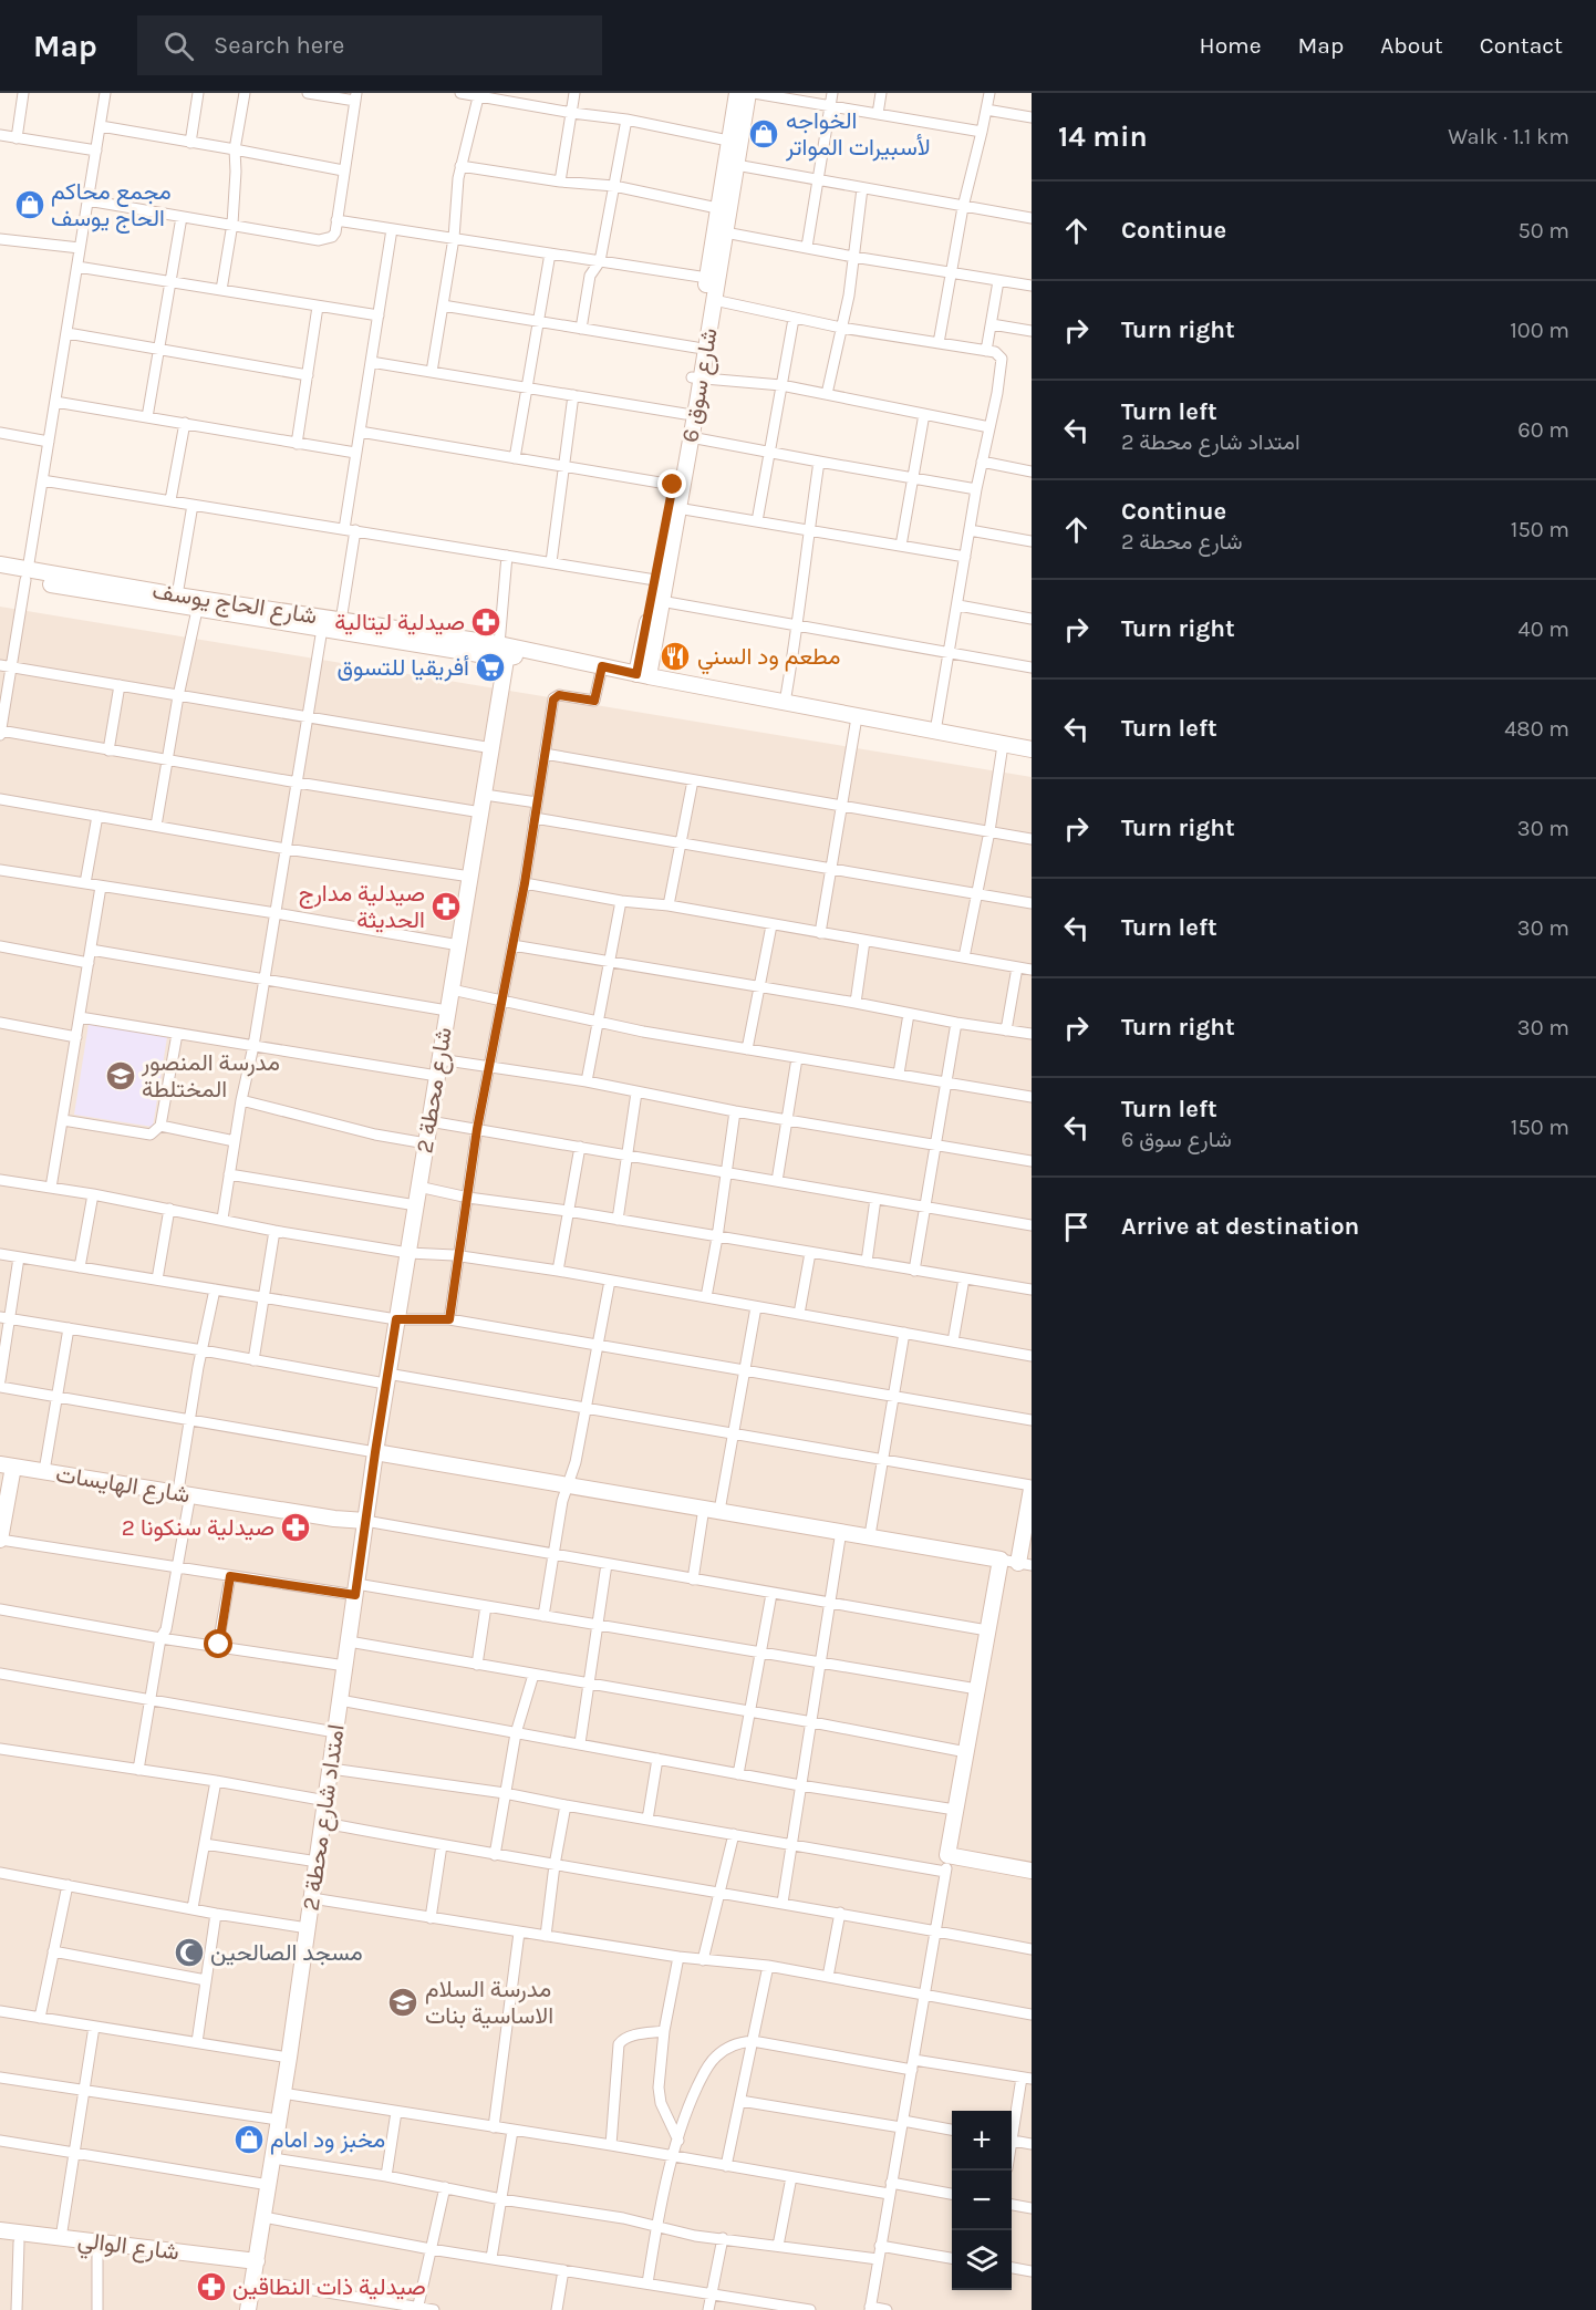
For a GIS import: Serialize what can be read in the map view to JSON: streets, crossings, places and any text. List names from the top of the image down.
{
  "streets": {
    "street": [
      "شارع سوق 6",
      "شارع الحاج يوسف",
      "شارع محطة 2",
      "شارع الهايسات",
      "امتداد شارع محطة 2",
      "شارع الوالي"
    ]
  },
  "crossings": [
    ["شارع الحاج يوسف", "شارع محطة 2"],
    ["شارع محطة 2", "شارع الهايسات"],
    ["شارع محطة 2", "امتداد شارع محطة 2"],
    ["شارع الهايسات", "امتداد شارع محطة 2"],
    ["امتداد شارع محطة 2", "شارع الوالي"]
  ],
  "places": {
    "shop": ["الخواجه لأسبيرات المواتر", "مجمع محاكم الحاج يوسف", "مخبز ود امام"],
    "pharmacy": [
      "صيدلية ليتالية",
      "صيدلية مدارج الحديثة",
      "صيدلية سنكونا 2",
      "صيدلية ذات النطاقين"
    ],
    "restaurant": ["مطعم ود السني"],
    "supermarket": ["أفريقيا للتسوق"],
    "school or university": ["مدرسة المنصور المختلطة", "مدرسة السلام الاساسية بنات"],
    "mosque": ["مسجد الصالحين"]
  },
  "page": {
    "header": "Map",
    "search": "Search here",
    "nav": [
      "Home",
      "Map",
      "About",
      "Contact"
    ],
    "heading": ["14 min", "Walk · 1.1 km"],
    "list": [
      ["Continue", "50 m"],
      ["Turn right", "100 m"],
      ["Turn left", "امتداد شارع محطة 2", "60 m"],
      ["Continue", "شارع محطة 2", "150 m"],
      ["Turn right", "40 m"],
      ["Turn left", "480 m"],
      ["Turn right", "30 m"],
      ["Turn left", "30 m"],
      ["Turn right", "30 m"],
      ["Turn left", "شارع سوق 6", "150 m"],
      "Arrive at destination"
    ],
    "map_buttons": ["+", "−"]
  }
}
